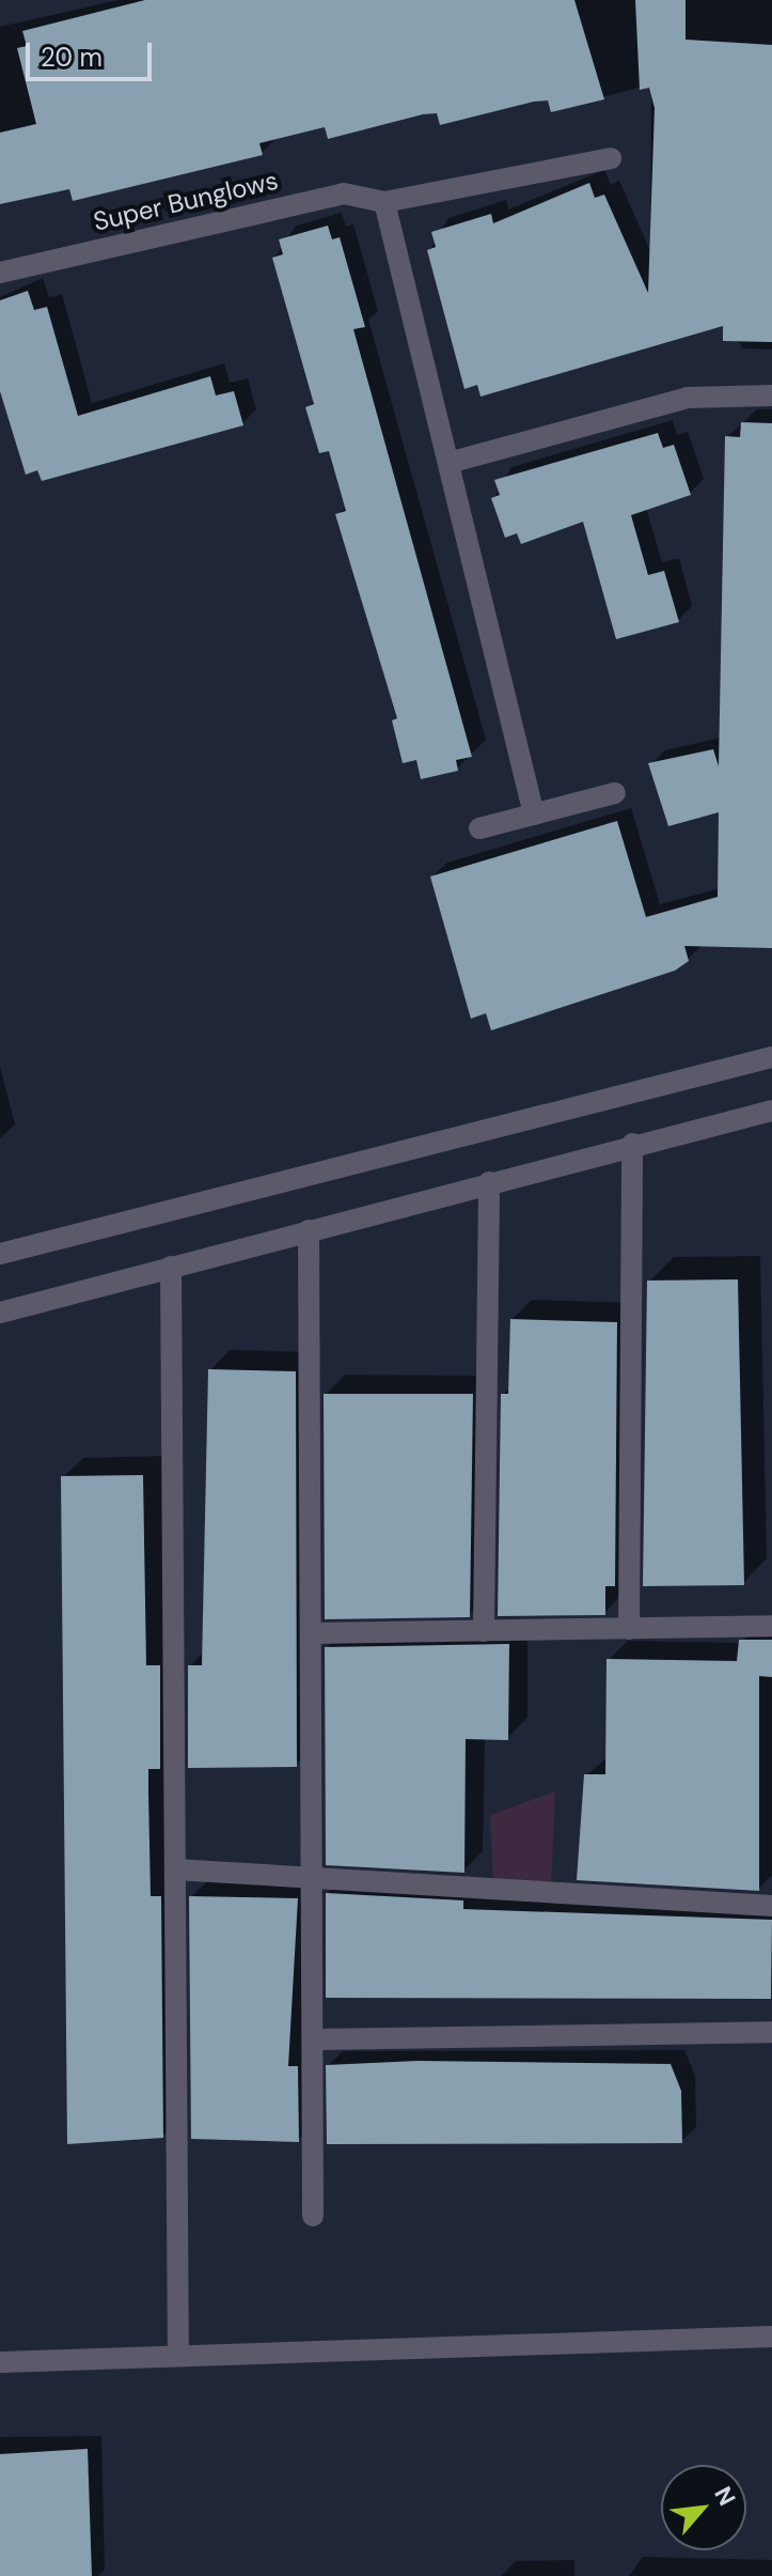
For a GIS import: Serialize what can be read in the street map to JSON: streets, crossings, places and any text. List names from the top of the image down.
{
  "streets": {
    "street": ["Super Bunglows"]
  },
  "scale_bar": "20 m",
  "north": "top right"
}
